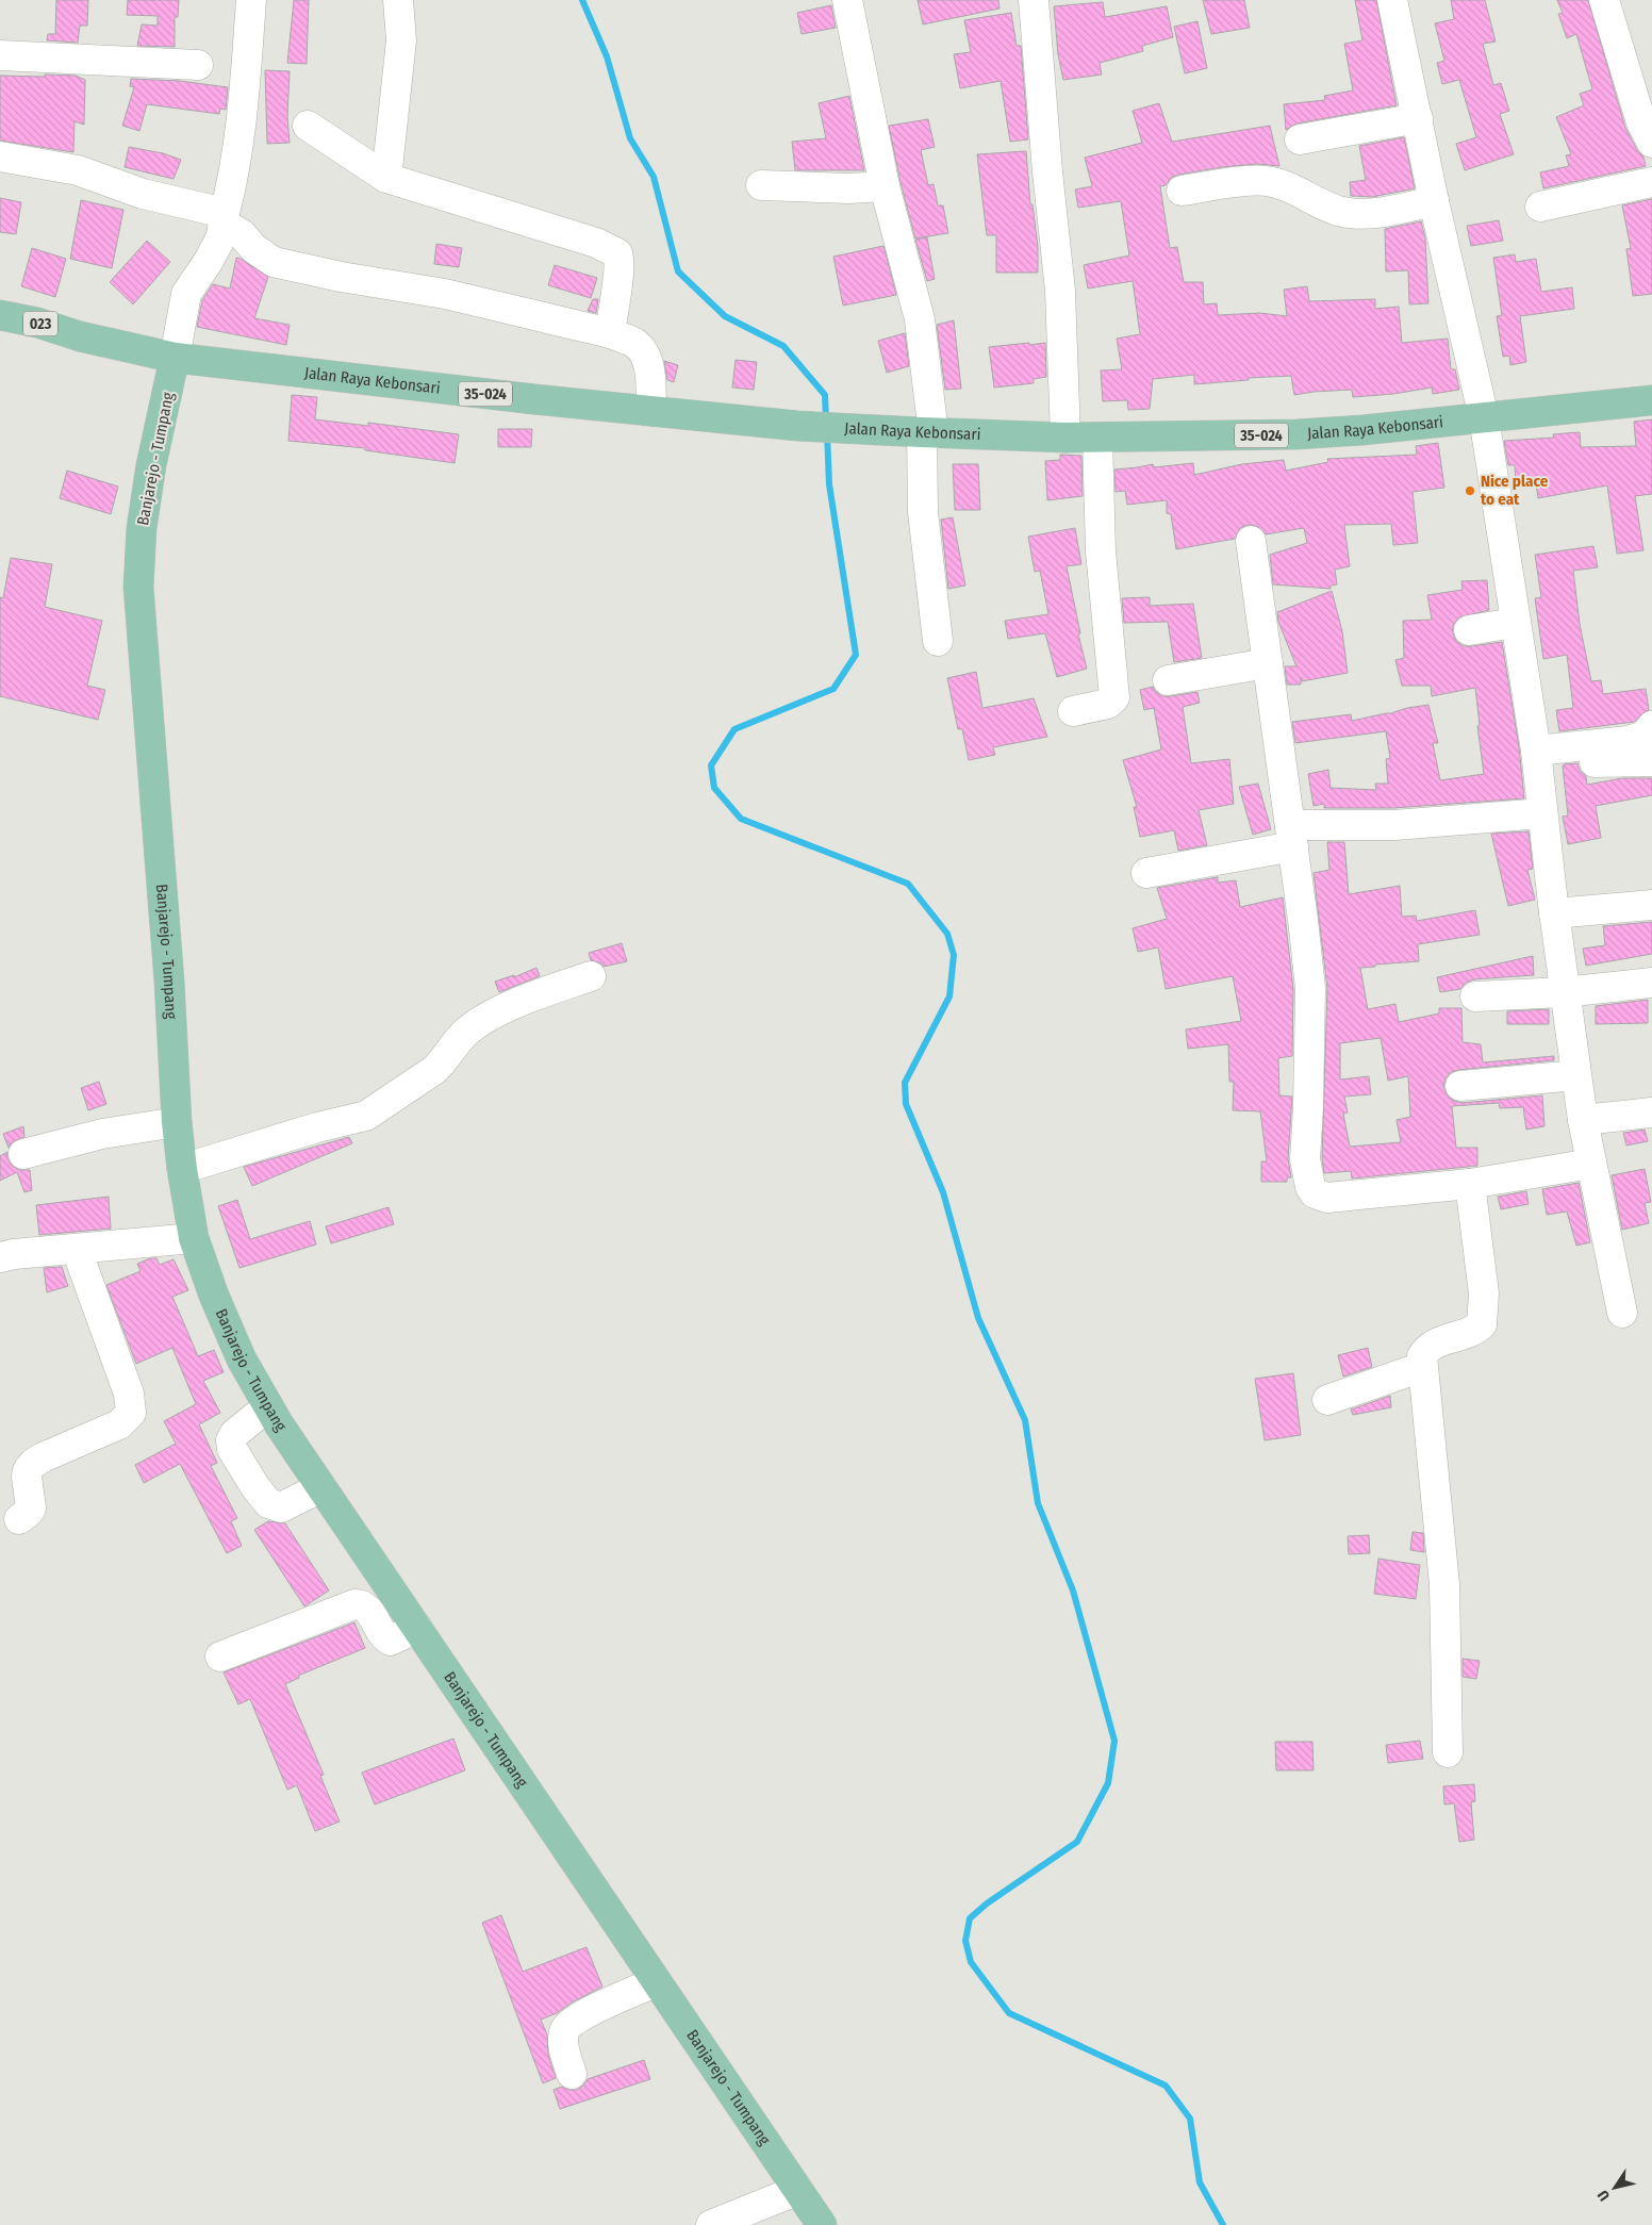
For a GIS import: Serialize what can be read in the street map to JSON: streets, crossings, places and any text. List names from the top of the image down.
{
  "streets": {
    "main road": [
      "023",
      "Jalan Raya Kebonsari",
      "35-024",
      "Banjarejo - Tumpang"
    ]
  },
  "crossings": [
    ["023", "Jalan Raya Kebonsari"],
    ["023", "Banjarejo - Tumpang"],
    ["Jalan Raya Kebonsari", "Banjarejo - Tumpang"]
  ],
  "places": ["Nice place to eat"],
  "north": "bottom left"
}
